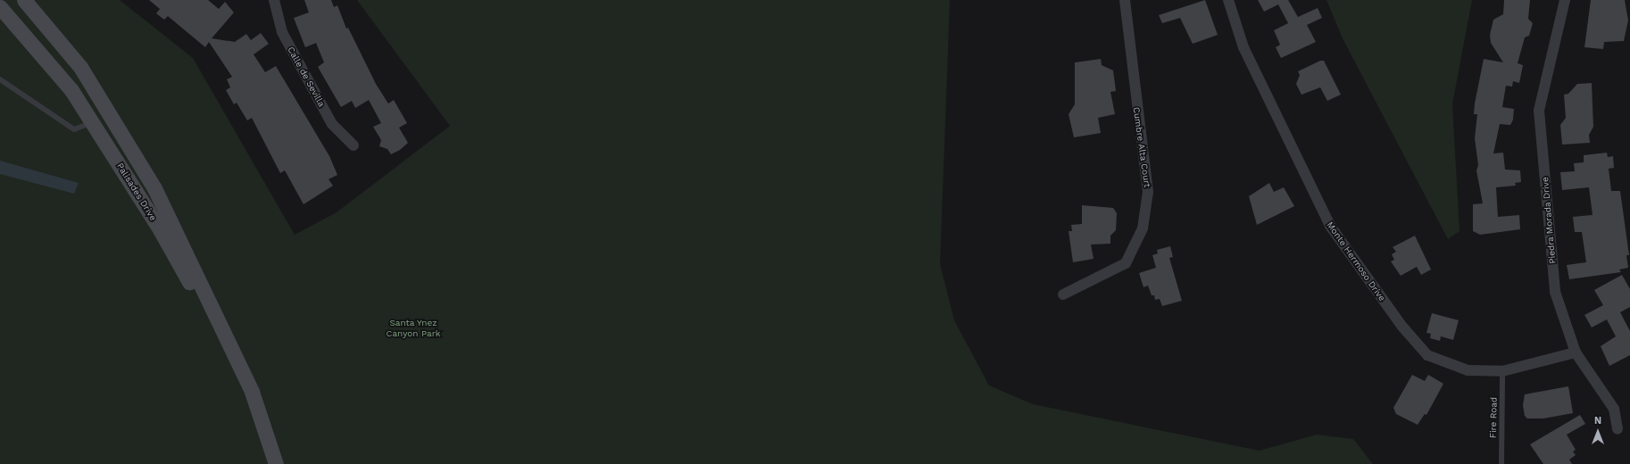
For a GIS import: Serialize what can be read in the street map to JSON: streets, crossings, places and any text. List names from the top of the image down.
{
  "streets": {
    "street": [
      "Calle de Sevilla",
      "Cumbre Alta Court",
      "Palisades Drive",
      "Piedra Morada Drive",
      "Monte Hermoso Drive"
    ],
    "lane": ["Fire Road"]
  },
  "crossings": [
    ["Piedra Morada Drive", "Monte Hermoso Drive"],
    ["Monte Hermoso Drive", "Fire Road"]
  ],
  "parks": ["Santa Ynez Canyon Park"],
  "north": "top"
}
